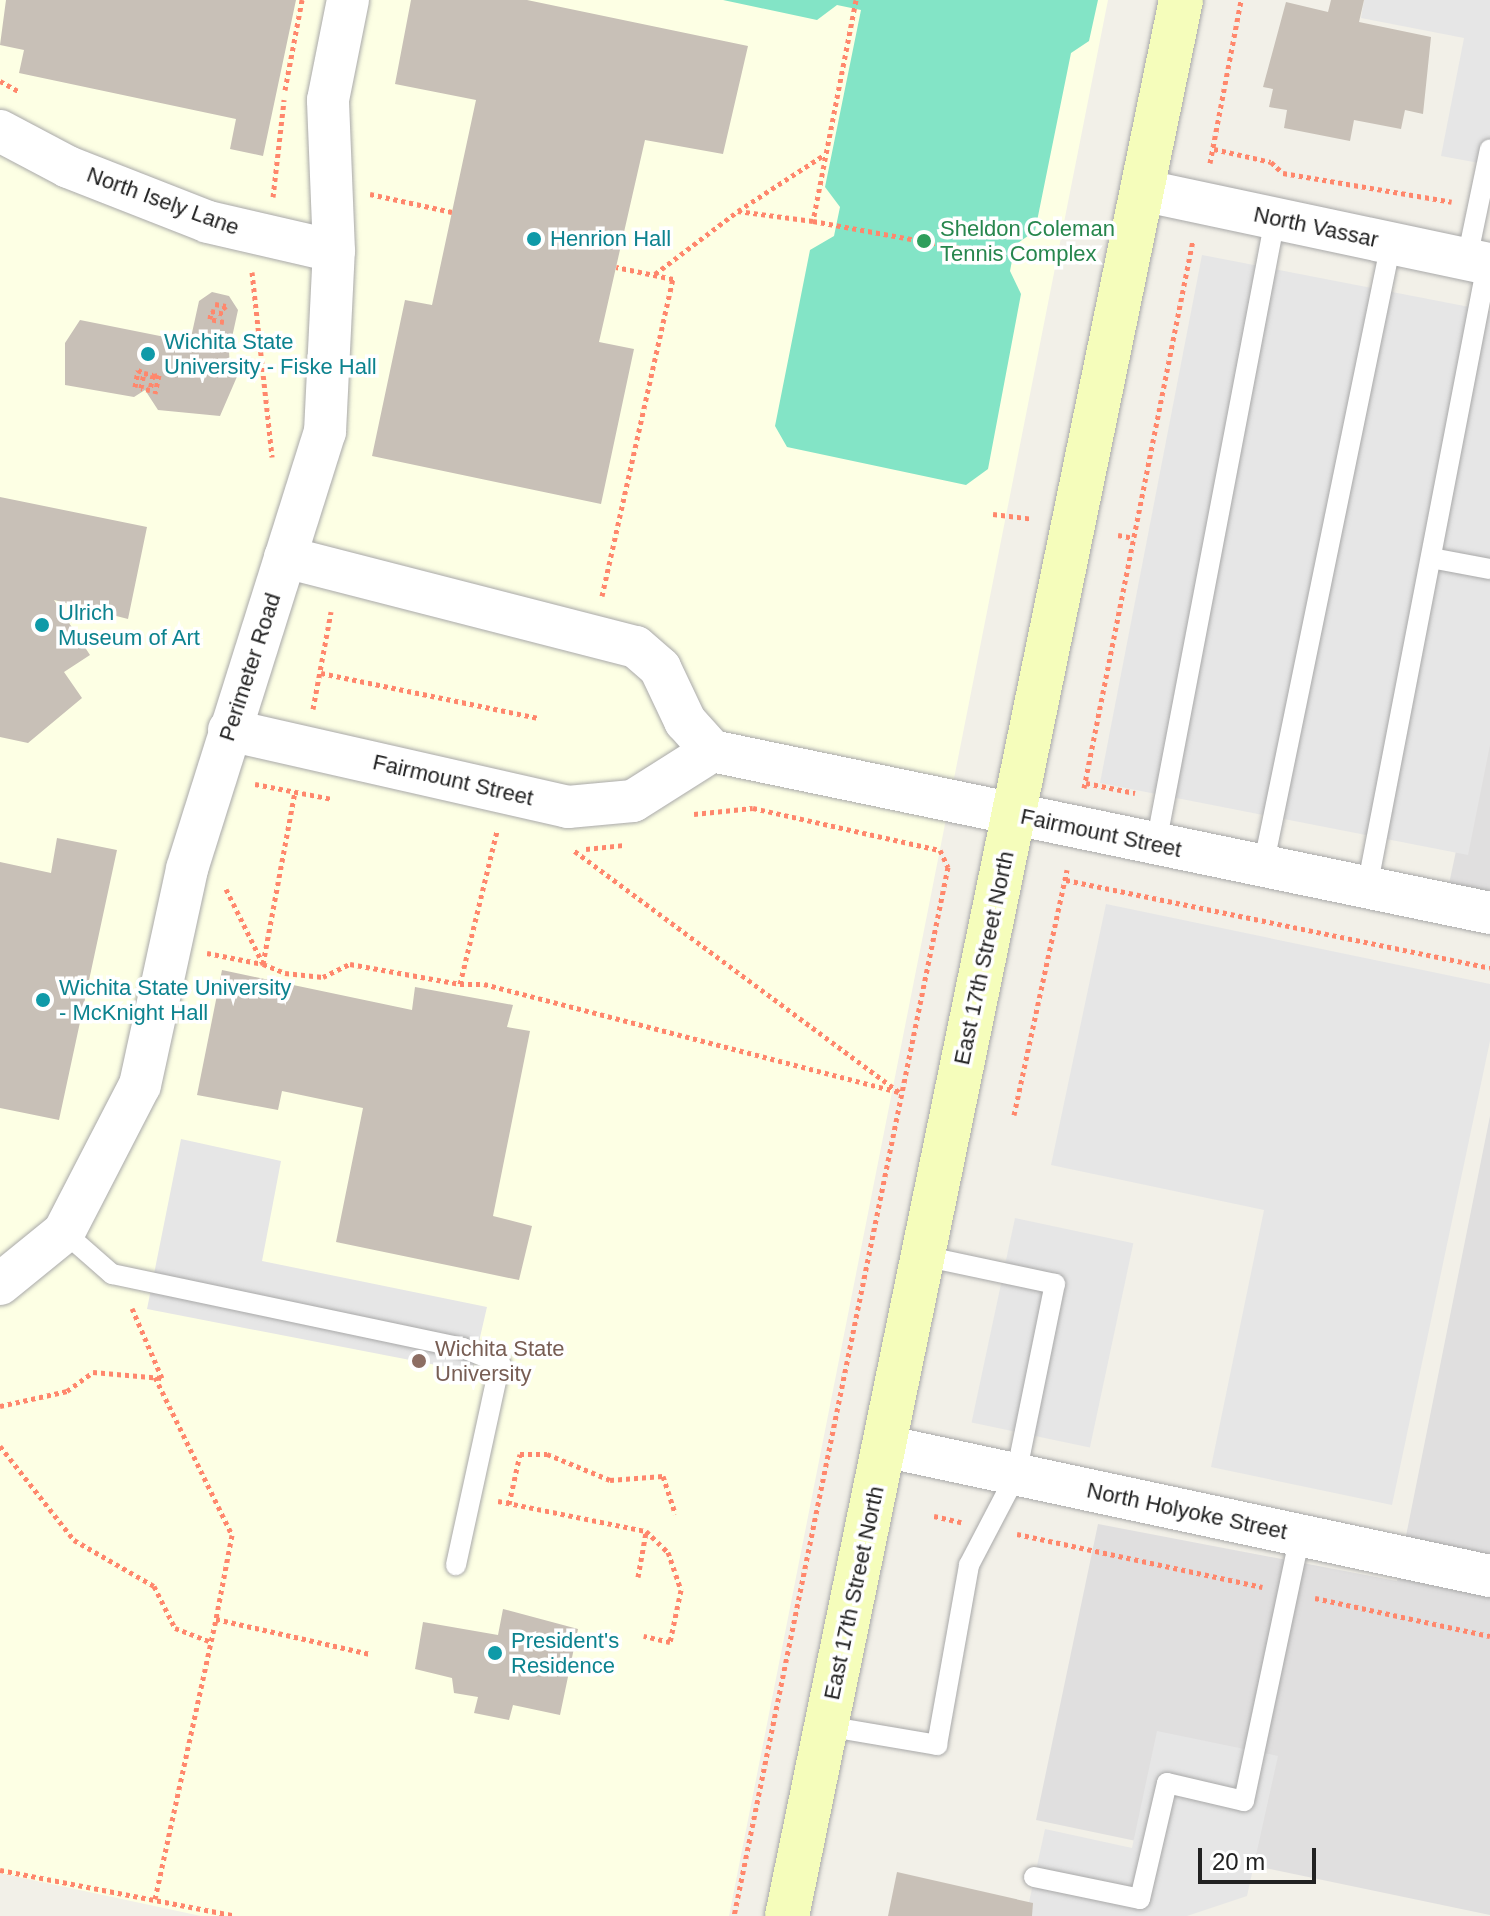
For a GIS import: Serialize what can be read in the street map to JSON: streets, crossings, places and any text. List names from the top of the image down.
{
  "streets": {
    "street": [
      "North Isely Lane",
      "North Vassar",
      "Perimeter Road",
      "Fairmount Street",
      "East 17th Street North",
      "North Holyoke Street"
    ]
  },
  "crossings": [
    ["North Isely Lane", "Perimeter Road"],
    ["North Vassar", "East 17th Street North"],
    ["Perimeter Road", "Fairmount Street"],
    ["Fairmount Street", "East 17th Street North"],
    ["East 17th Street North", "North Holyoke Street"]
  ],
  "places": [
    "Henrion Hall",
    "Sheldon Coleman Tennis Complex",
    "Wichita State University - Fiske Hall",
    "Ulrich Museum of Art",
    "Wichita State University - McKnight Hall",
    "Wichita State University",
    "President's Residence"
  ],
  "scale_bar": "20 m"
}
